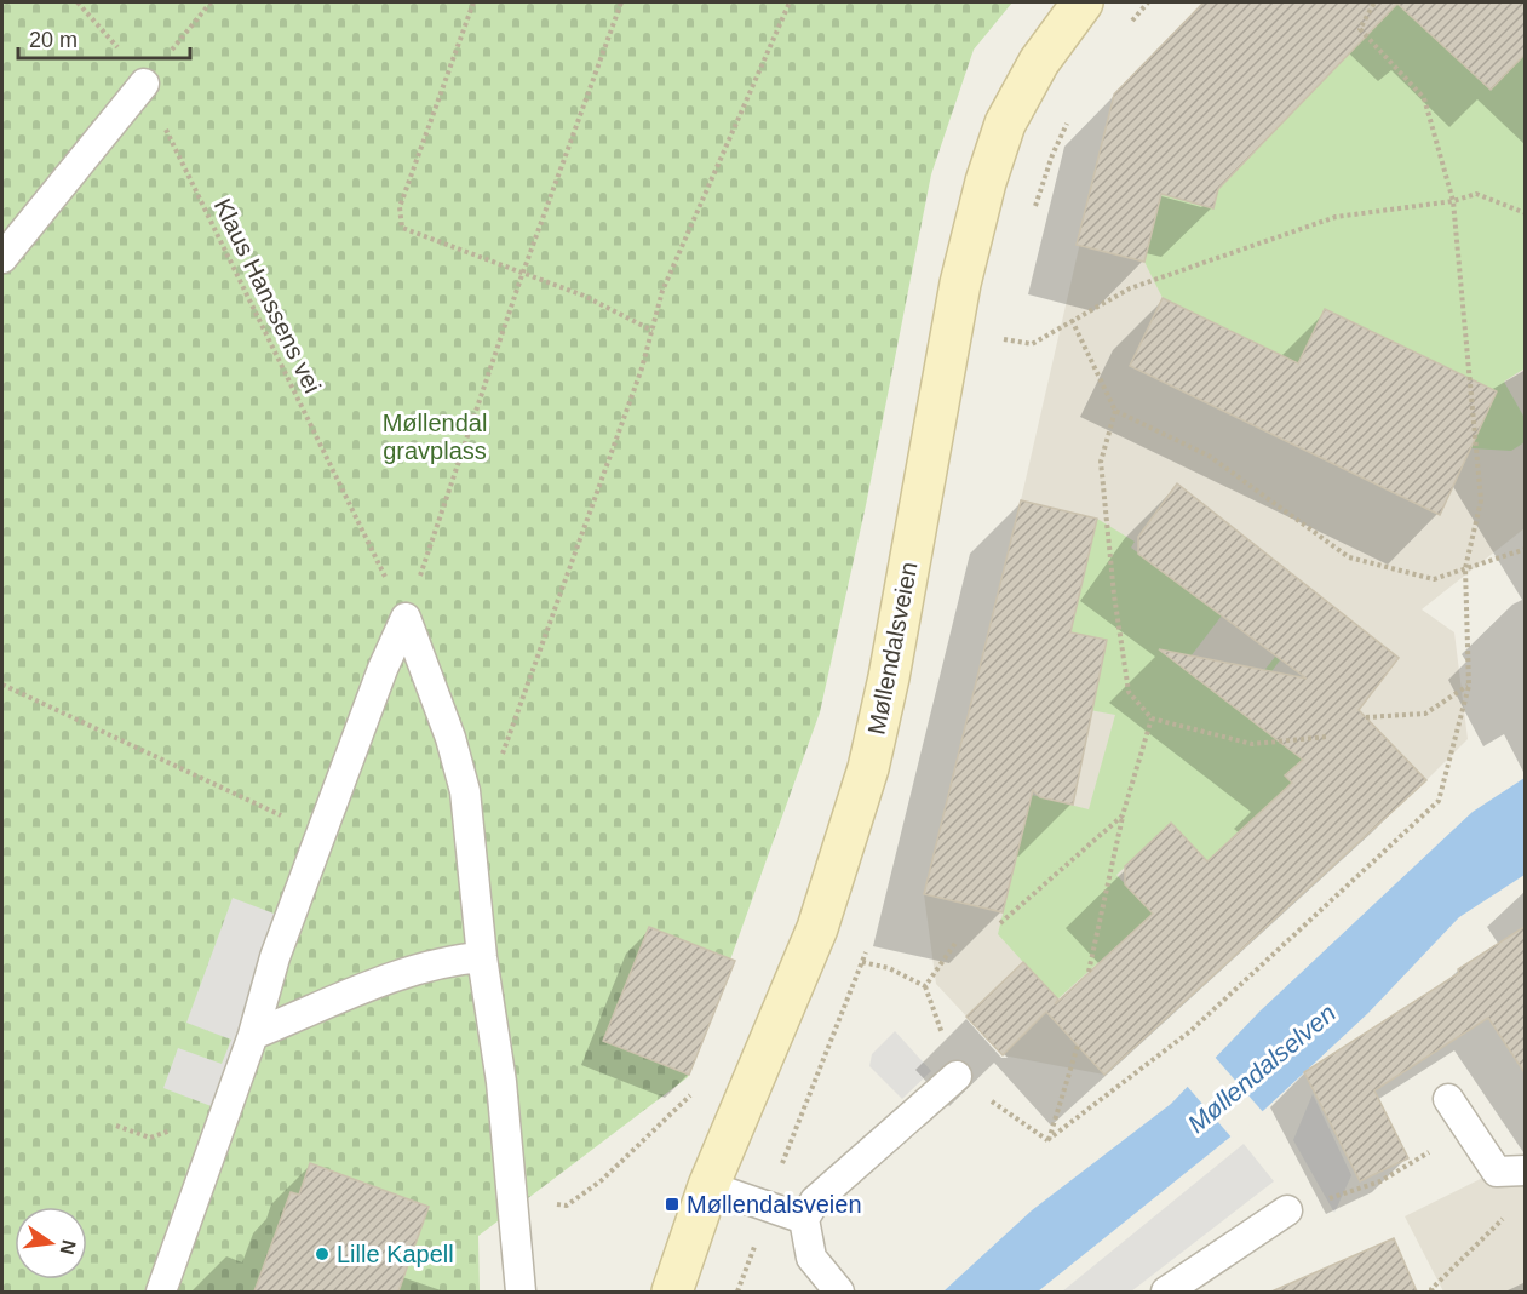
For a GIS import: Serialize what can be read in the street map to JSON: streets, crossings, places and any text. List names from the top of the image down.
{
  "streets": {
    "street": ["Møllendalsveien"],
    "path": ["Klaus Hanssens vei"]
  },
  "water": ["Møllendalselven"],
  "parks": ["Møllendal gravplass"],
  "places": {
    "transit": ["Møllendalsveien"],
    "other": ["Lille Kapell"]
  },
  "scale_bar": "20 m",
  "north": "right"
}
